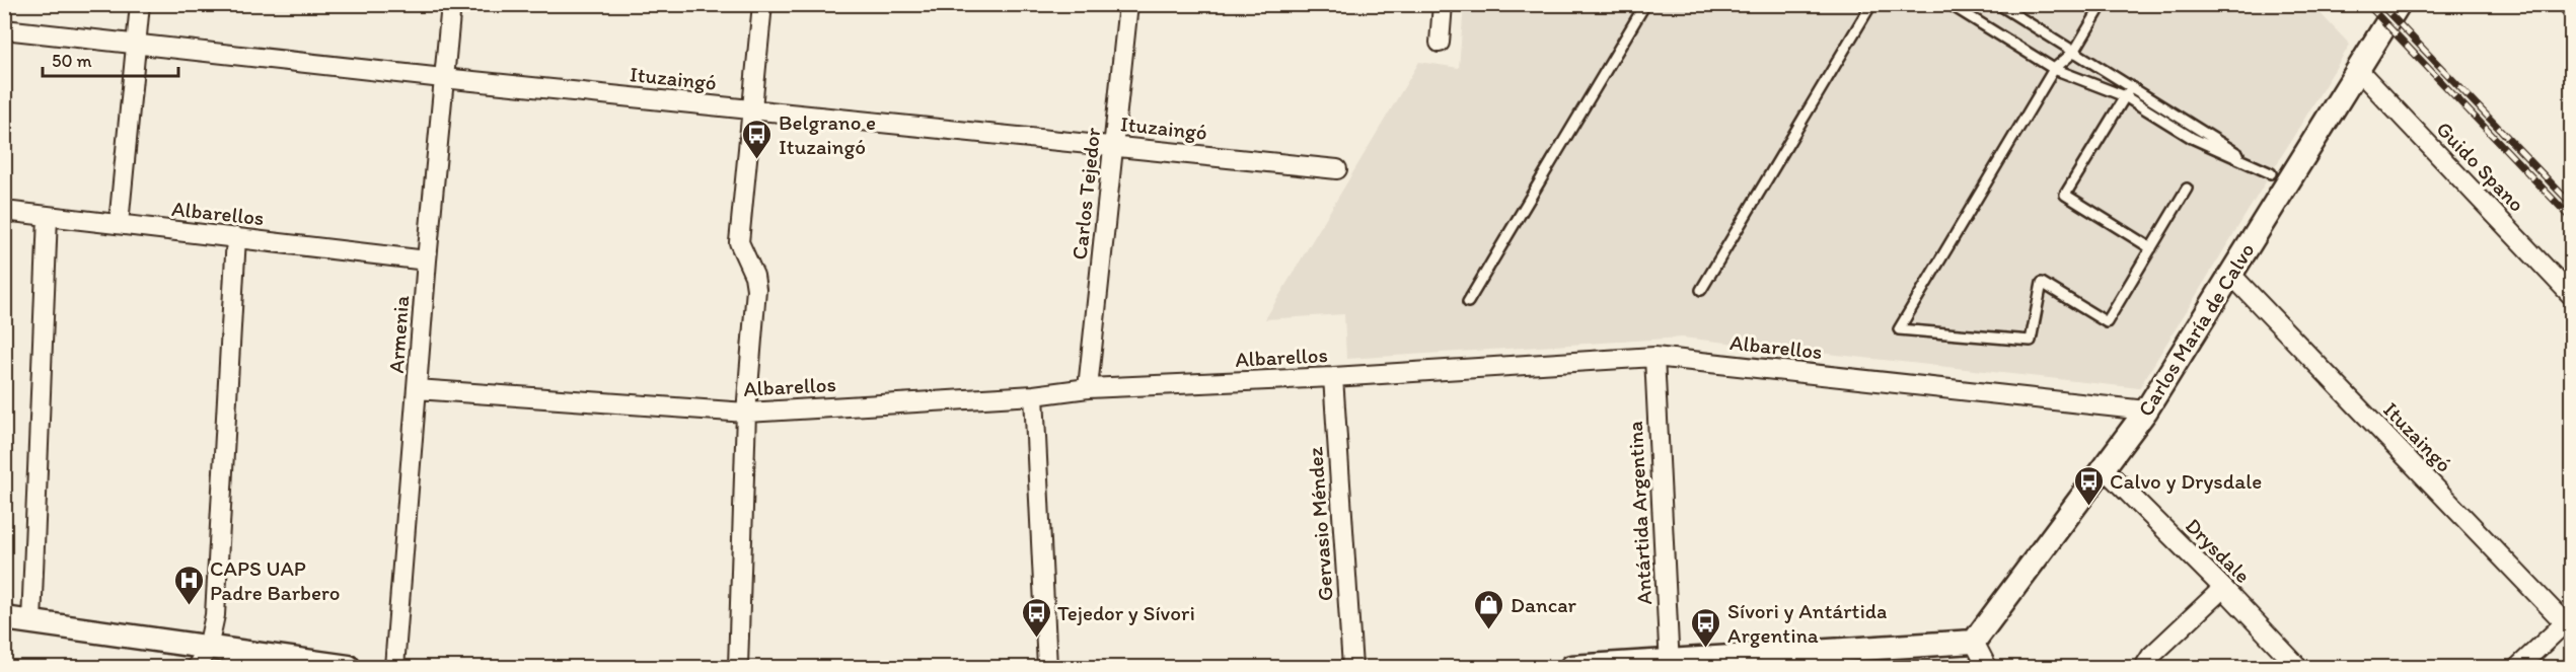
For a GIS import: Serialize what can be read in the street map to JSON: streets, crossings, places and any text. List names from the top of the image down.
{
  "streets": {
    "street": [
      "Ituzaingó",
      "Guido Spano",
      "Carlos Tejedor",
      "Albarellos",
      "Carlos María de Calvo",
      "Armenia",
      "Antártida Argentina",
      "Gervasio Méndez",
      "Drysdale"
    ]
  },
  "crossings": [
    ["Ituzaingó", "Carlos Tejedor"],
    ["Ituzaingó", "Carlos María de Calvo"],
    ["Ituzaingó", "Armenia"],
    ["Guido Spano", "Carlos María de Calvo"],
    ["Carlos Tejedor", "Albarellos"],
    ["Albarellos", "Carlos María de Calvo"],
    ["Albarellos", "Armenia"],
    ["Albarellos", "Antártida Argentina"],
    ["Albarellos", "Gervasio Méndez"],
    ["Carlos María de Calvo", "Drysdale"]
  ],
  "places": {
    "bus stop": [
      "Belgrano e Ituzaingó",
      "Calvo y Drysdale",
      "Tejedor y Sívori",
      "Sívori y Antártida Argentina"
    ],
    "hospital": ["CAPS UAP Padre Barbero"],
    "shop": ["Dancar"]
  },
  "scale_bar": "50 m"
}
